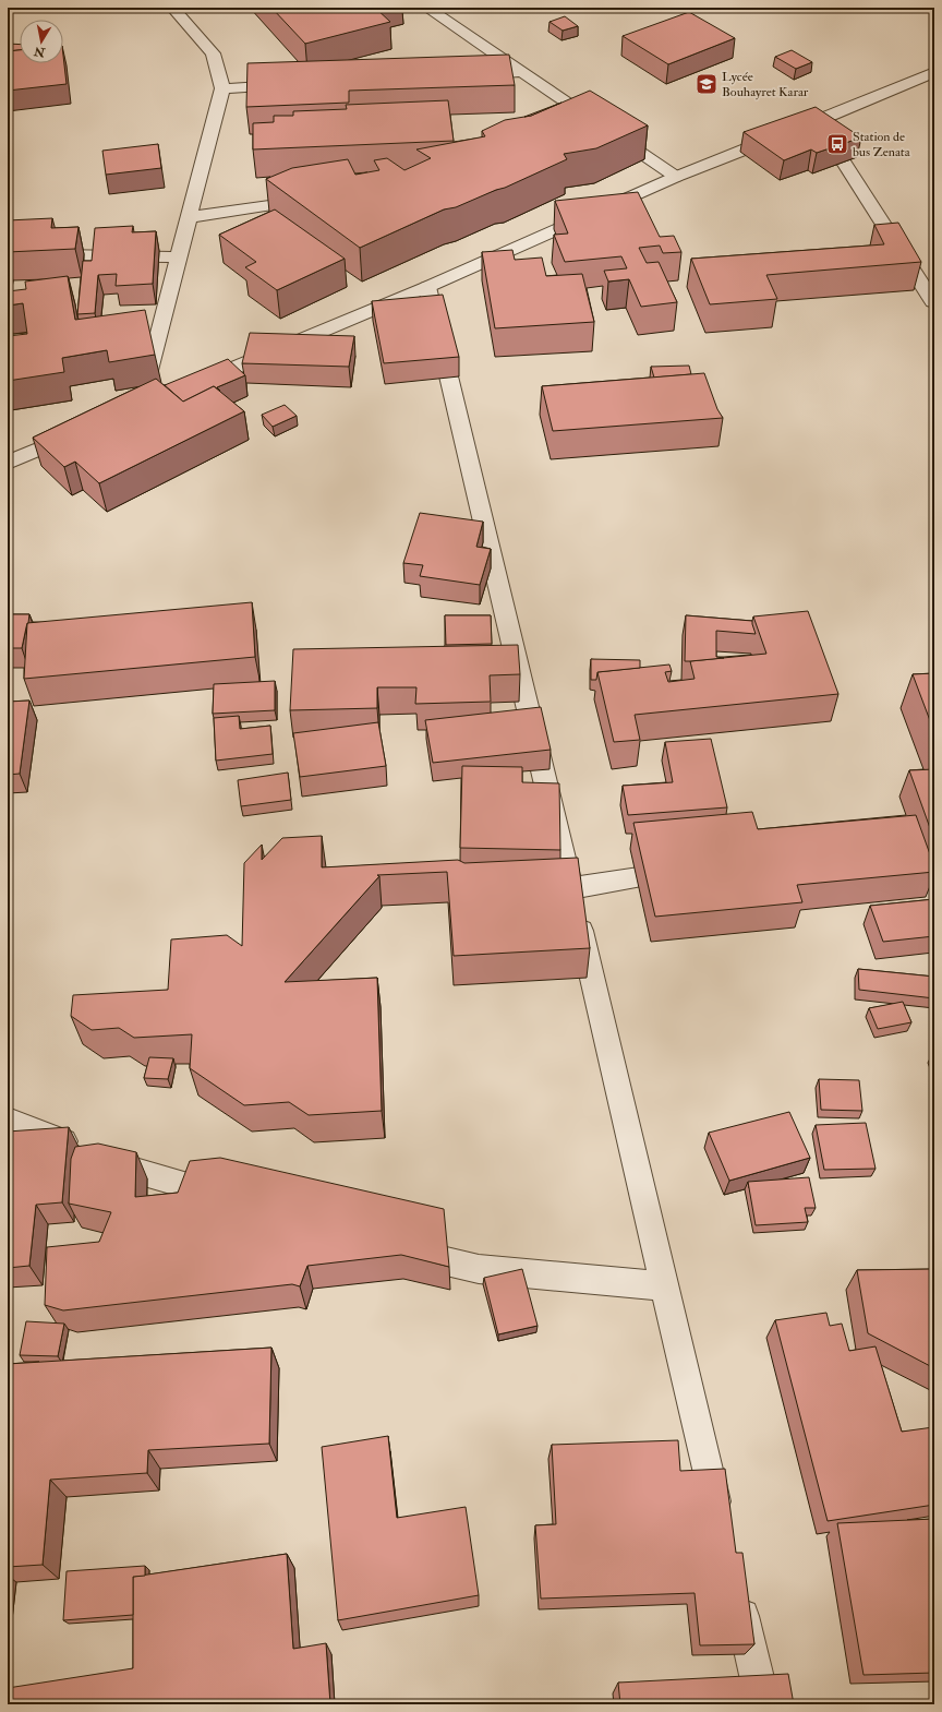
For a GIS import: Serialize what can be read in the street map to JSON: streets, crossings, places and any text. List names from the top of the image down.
{
  "places": {
    "school or university": ["Lycée Bouhayret Karar"],
    "bus stop": ["Station de bus Zenata"]
  },
  "north": "bottom"
}
